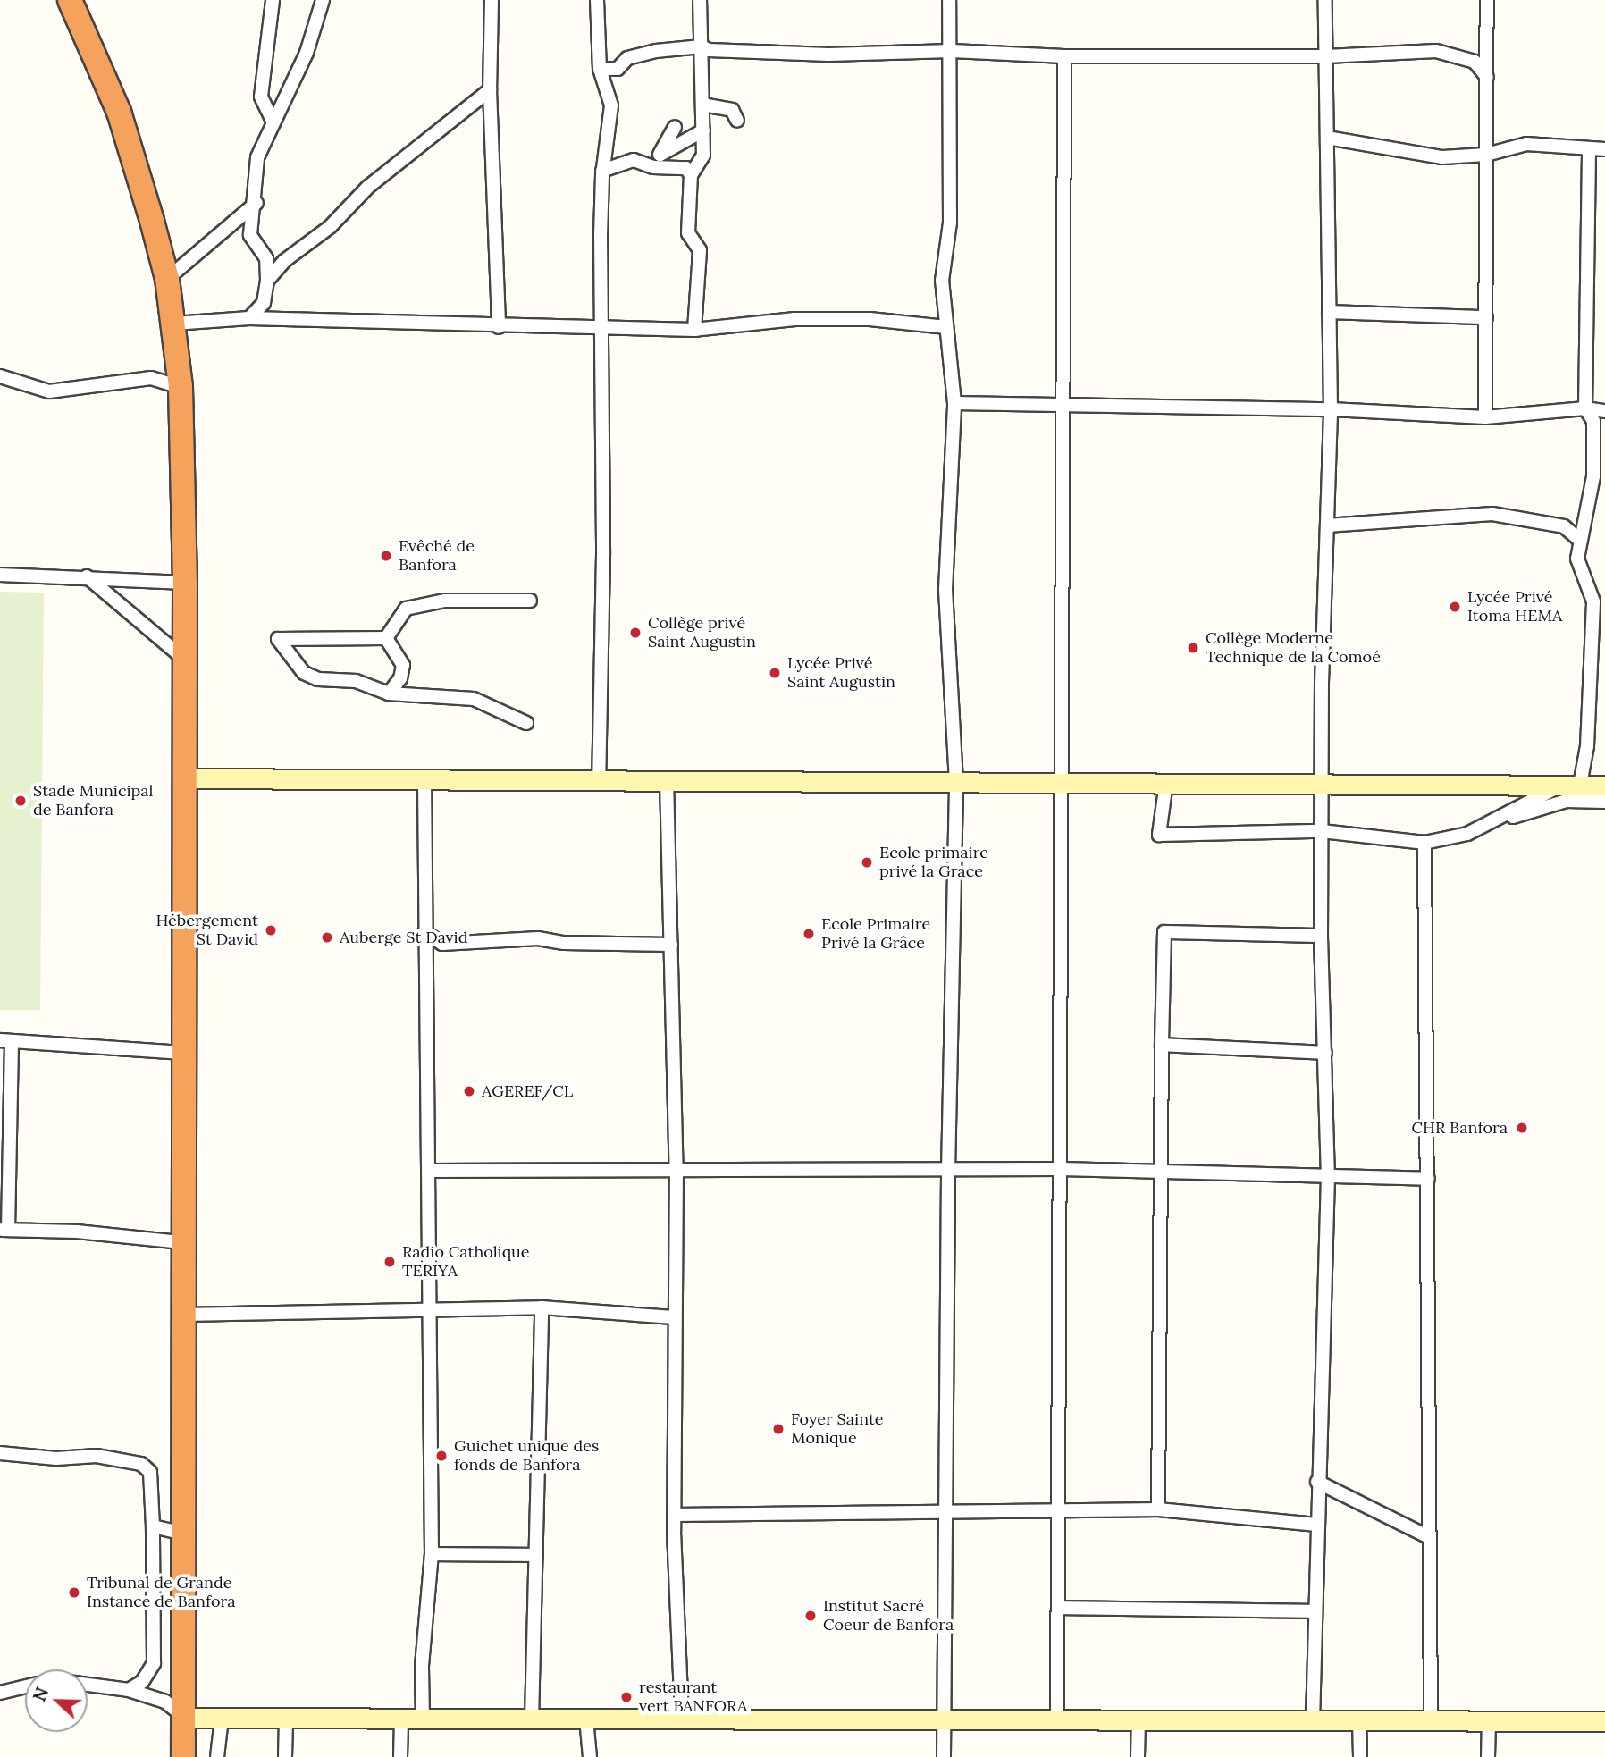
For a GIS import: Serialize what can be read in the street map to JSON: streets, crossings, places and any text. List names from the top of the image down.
{
  "places": [
    "Evêché de Banfora",
    "Lycée Privé Itoma HEMA",
    "Collège privé Saint Augustin",
    "Collège Moderne Technique de la Comoé",
    "Lycée Privé Saint Augustin",
    "Stade Municipal de Banfora",
    "Ecole primaire privé la Grace",
    "Hébergement St David",
    "Ecole Primaire Privé la Grâce",
    "Auberge St David",
    "AGEREF/CL",
    "CHR Banfora",
    "Radio Catholique TERIYA",
    "Foyer Sainte Monique",
    "Guichet unique des fonds de Banfora",
    "Tribunal de Grande Instance de Banfora",
    "Institut Sacré Coeur de Banfora",
    "restaurant vert BANFORA"
  ],
  "north": "left"
}
